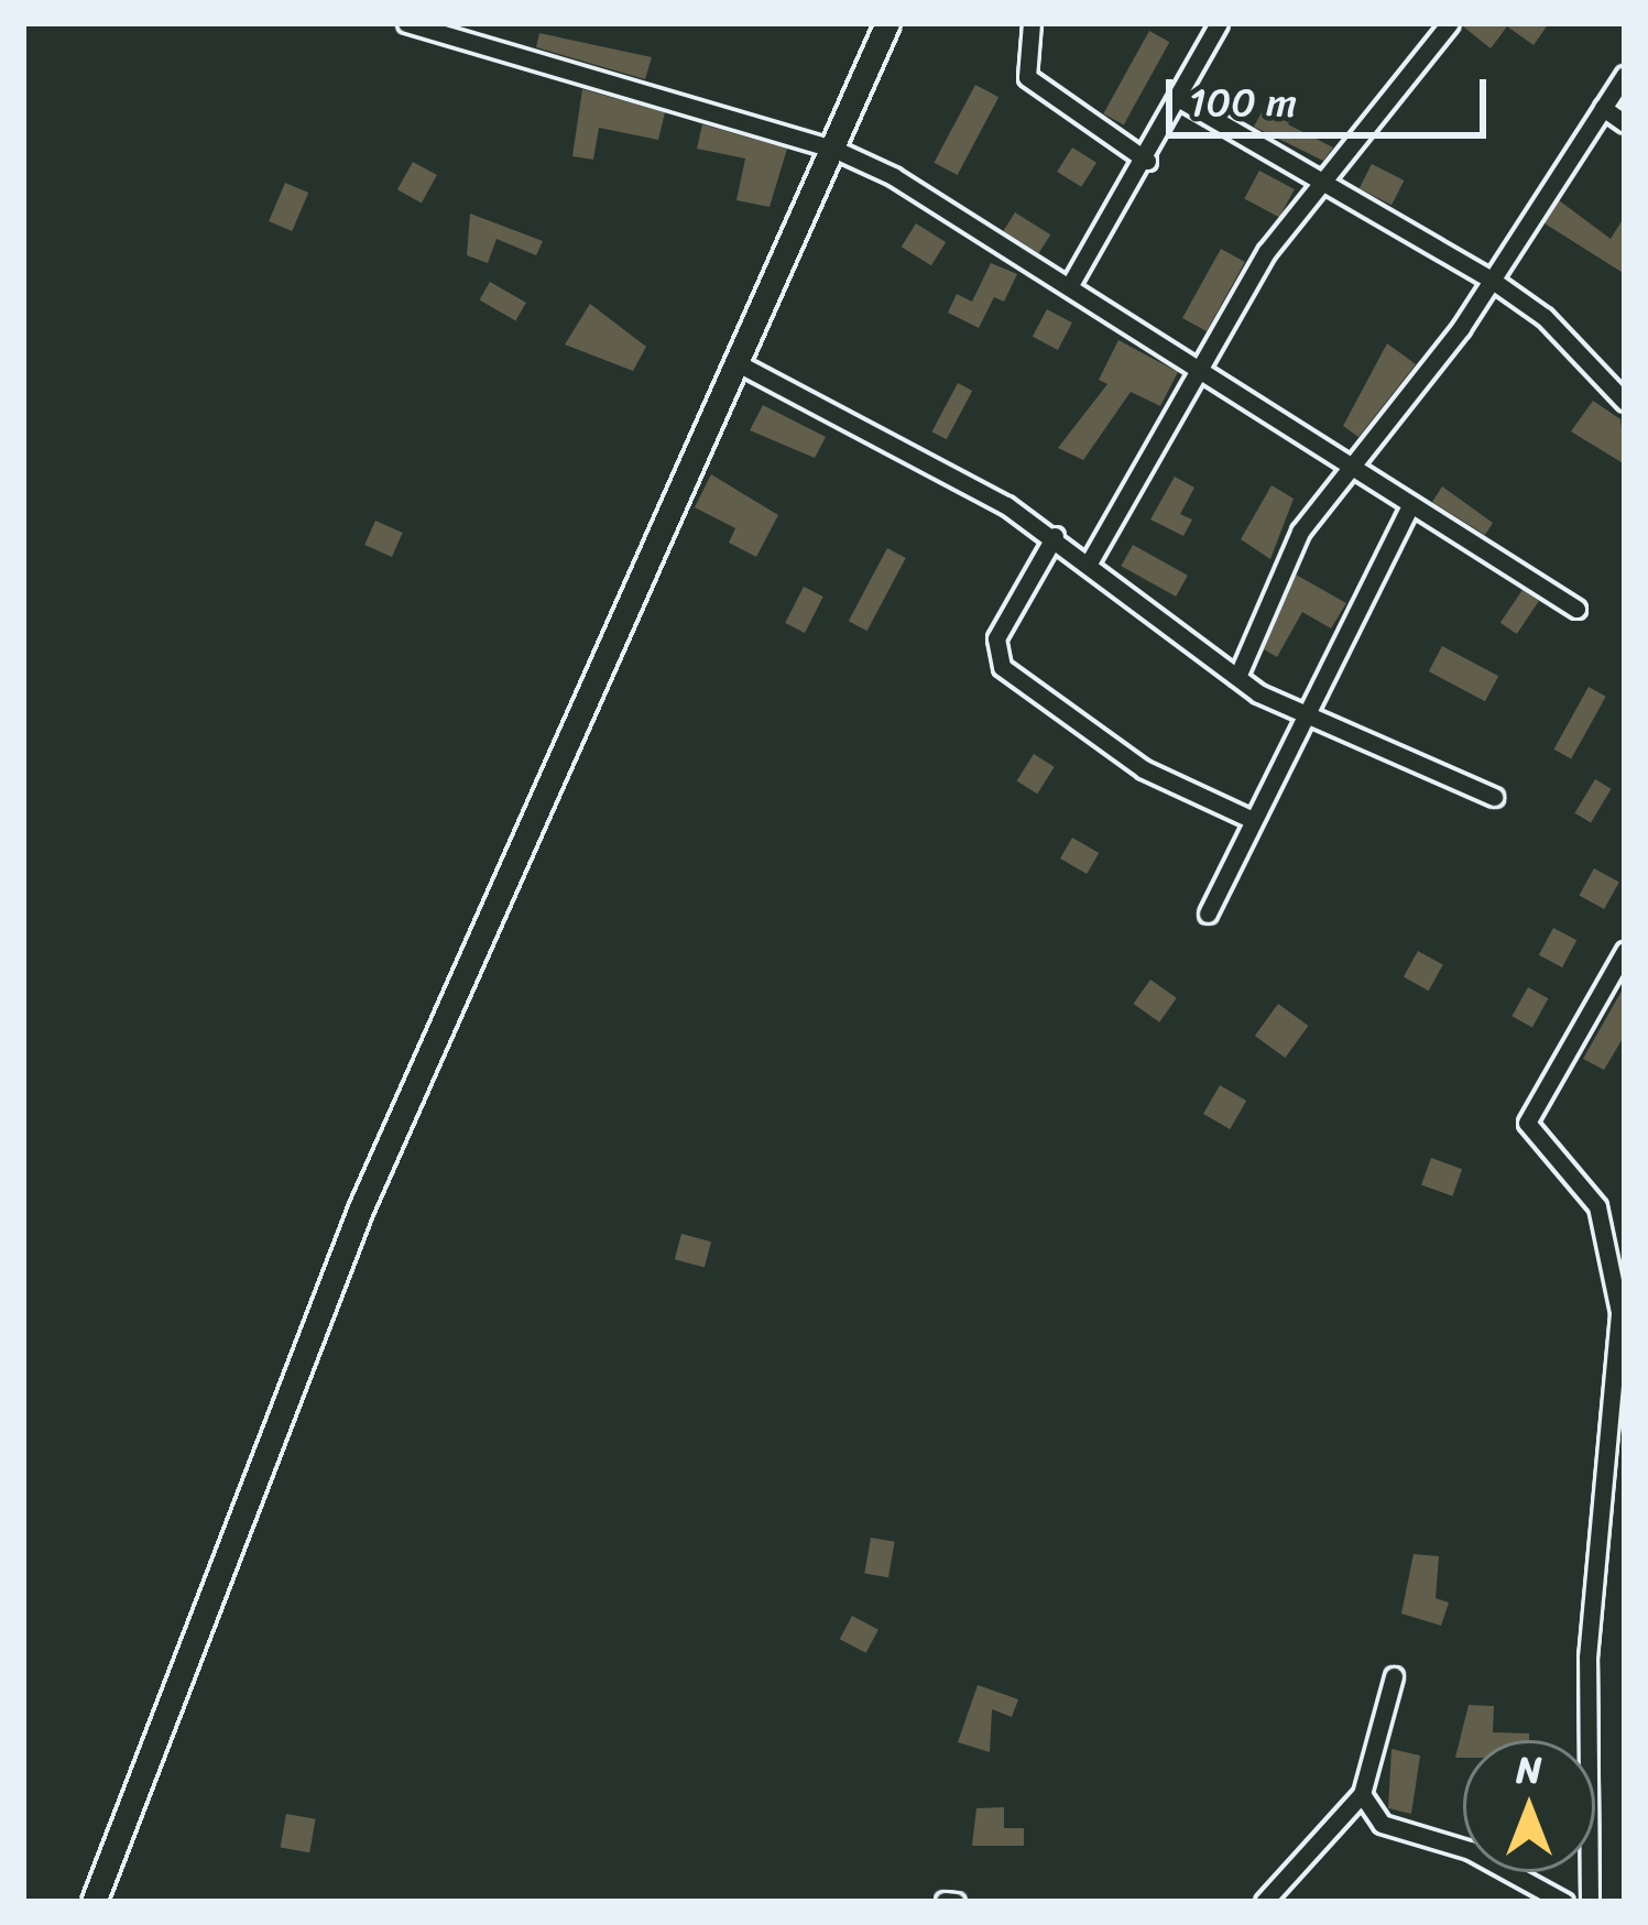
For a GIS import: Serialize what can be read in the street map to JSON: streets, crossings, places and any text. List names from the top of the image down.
{
  "scale_bar": "100 m",
  "north": "top"
}
